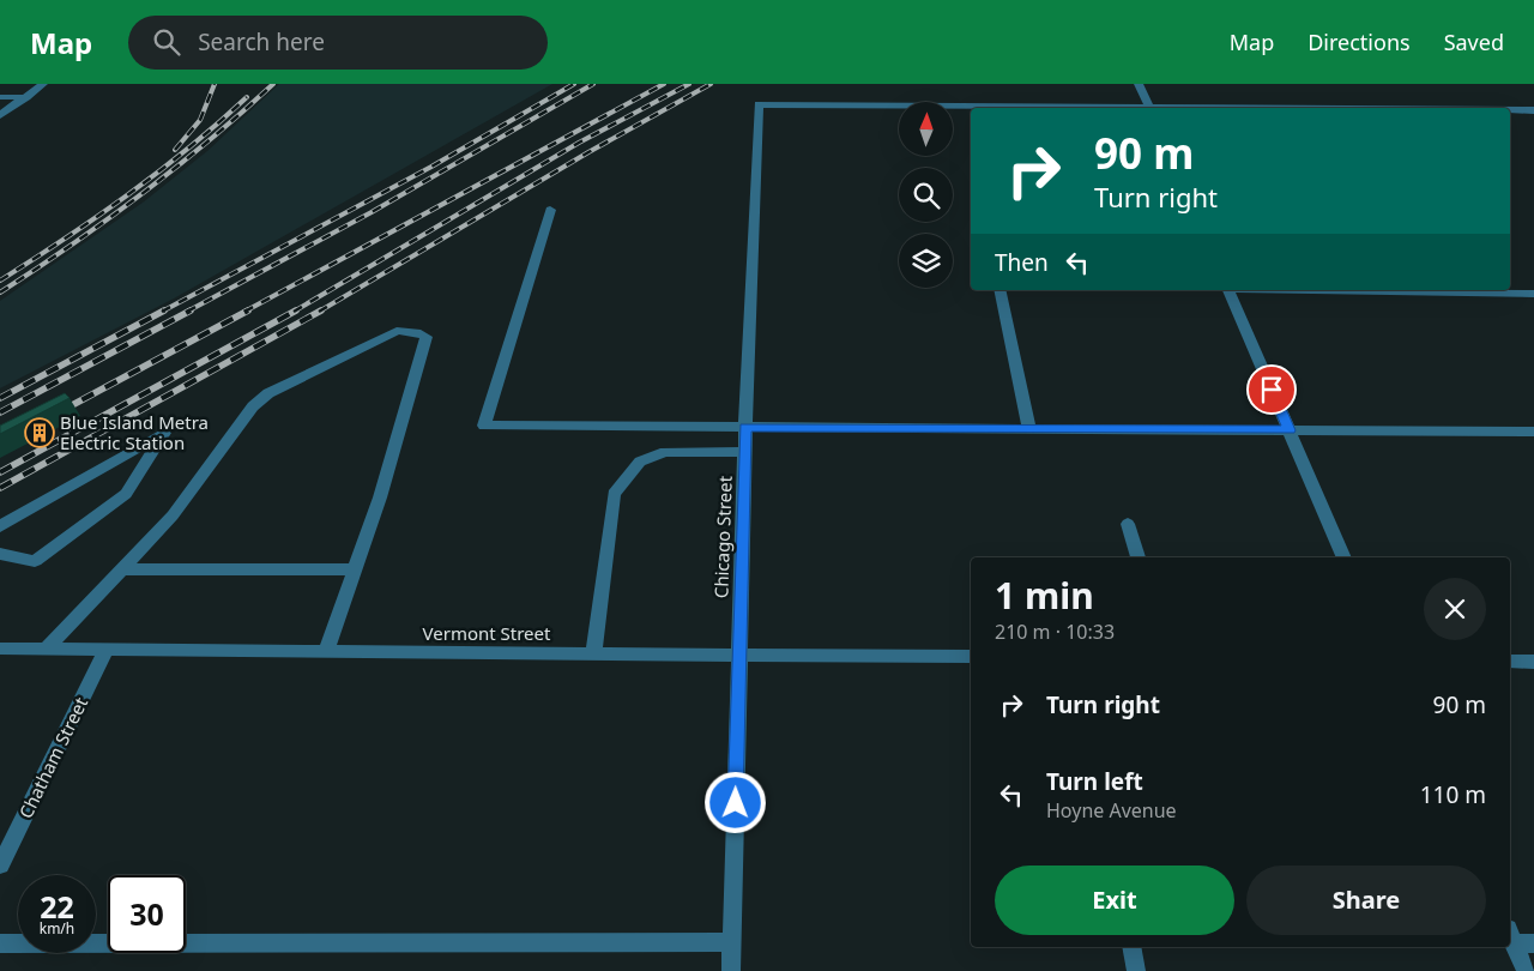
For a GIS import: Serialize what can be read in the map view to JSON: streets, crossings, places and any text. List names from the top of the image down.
{
  "streets": {
    "street": ["Chicago Street", "Vermont Street", "Chatham Street"]
  },
  "crossings": [
    ["Chicago Street", "Vermont Street"],
    ["Vermont Street", "Chatham Street"]
  ],
  "places": {
    "building": ["Blue Island Metra Electric Station"]
  },
  "north": "top",
  "page": {
    "header": "Map",
    "search": "Search here",
    "nav": ["Map", "Directions", "Saved"],
    "turn": ["90 m", "Turn right"],
    "then": "Then",
    "heading": ["1 min", "210 m · 10:33"],
    "list": [
      {
        "name": "Turn right",
        "value": "90 m"
      },
      {
        "name": "Turn left",
        "note": "Hoyne Avenue",
        "value": "110 m"
      }
    ],
    "buttons": ["Exit", "Share"],
    "speed": "22 km/h",
    "limit": "30"
  }
}
